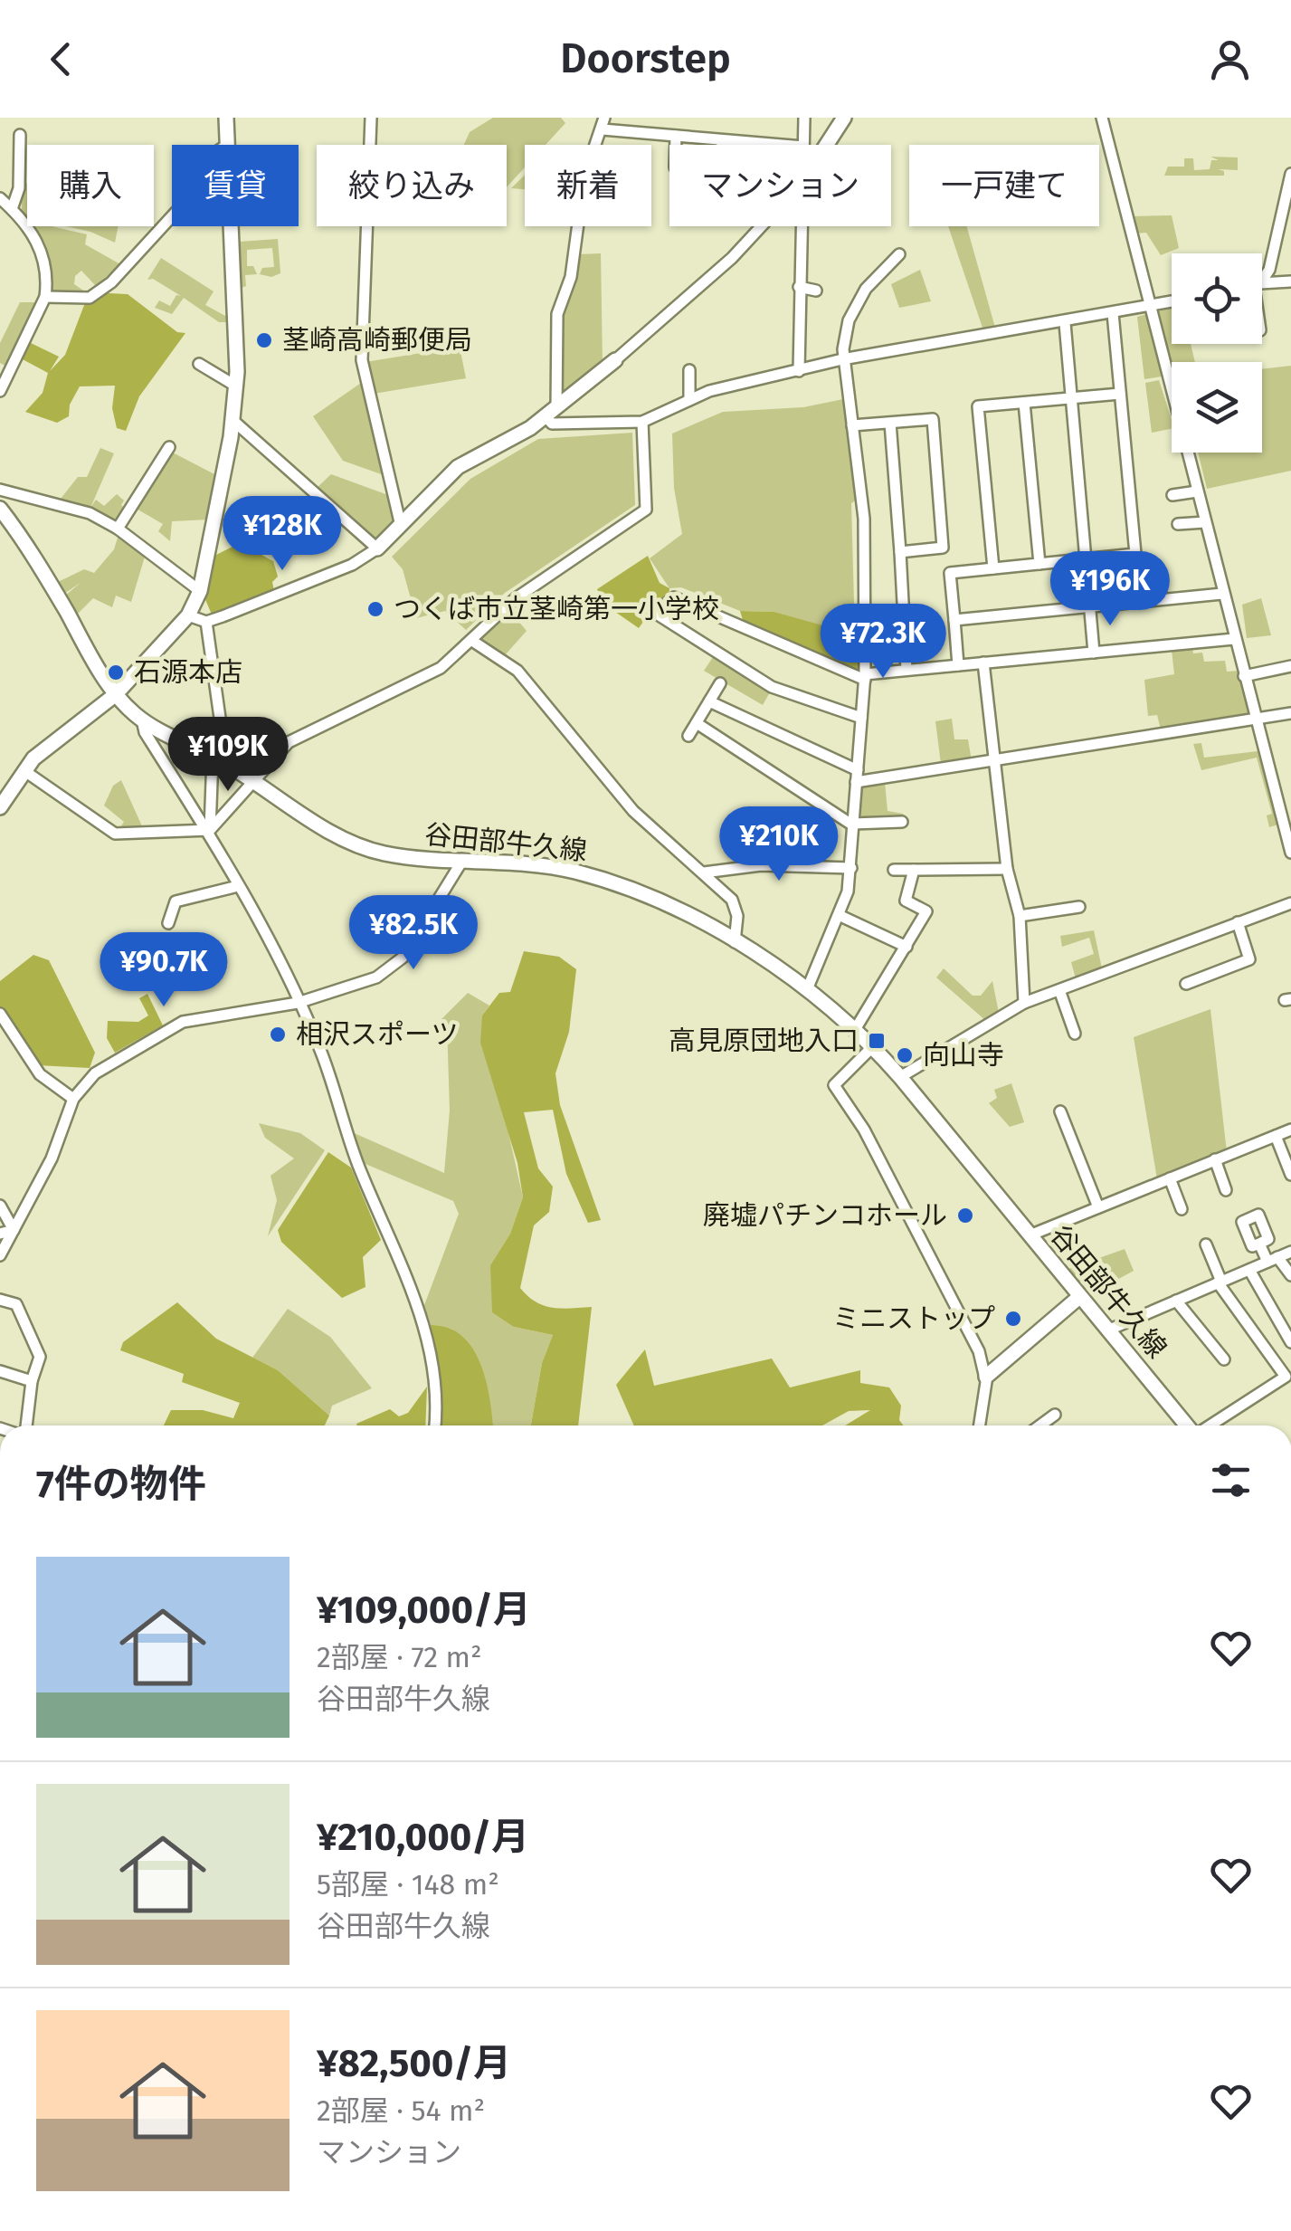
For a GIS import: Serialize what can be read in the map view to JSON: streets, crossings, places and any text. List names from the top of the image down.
{
  "streets": {
    "main road": ["谷田部牛久線"]
  },
  "places": {
    "other": [
      "茎崎高崎郵便局",
      "つくば市立茎崎第一小学校",
      "石源本店",
      "相沢スポーツ",
      "向山寺",
      "廃墟パチンコホール",
      "ミニストップ"
    ],
    "transit": ["高見原団地入口"]
  },
  "page": {
    "header": "Doorstep",
    "chip": [
      "購入",
      "賃貸",
      "絞り込み",
      "新着",
      "マンション",
      "一戸建て"
    ],
    "price": [
      "¥128K",
      "¥196K",
      "¥72.3K",
      "¥109K",
      "¥210K",
      "¥82.5K",
      "¥90.7K"
    ],
    "heading": "7件の物件",
    "list": [
      {
        "name": "¥109,000/月",
        "note": "2部屋 · 72 m² · 谷田部牛久線"
      },
      {
        "name": "¥210,000/月",
        "note": "5部屋 · 148 m² · 谷田部牛久線"
      },
      {
        "name": "¥82,500/月",
        "note": "2部屋 · 54 m² · マンション"
      }
    ]
  }
}
